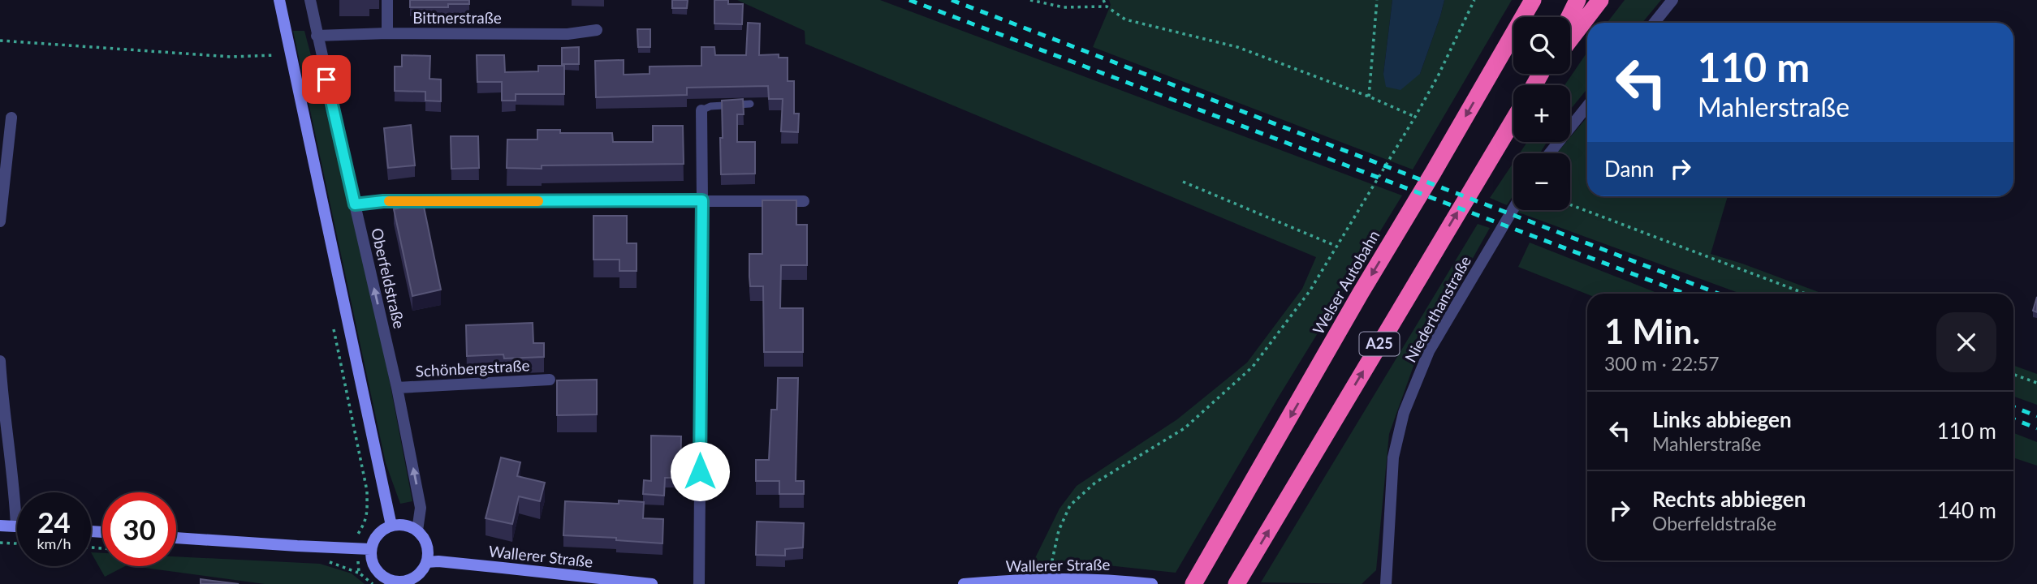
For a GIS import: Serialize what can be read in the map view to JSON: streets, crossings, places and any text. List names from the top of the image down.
{
  "streets": {
    "highway": ["Welser Autobahn", "A25"],
    "main road": ["Wallerer Straße"],
    "street": [
      "Bittnerstraße",
      "Oberfeldstraße",
      "Niederthanstraße",
      "Schönbergstraße"
    ]
  },
  "crossings": [
    ["Bittnerstraße", "Oberfeldstraße"],
    ["Oberfeldstraße", "Schönbergstraße"],
    ["Oberfeldstraße", "Wallerer Straße"]
  ],
  "one_way": ["Oberfeldstraße"],
  "page": {
    "map_buttons": ["+", "−"],
    "turn": ["110 m", "Mahlerstraße"],
    "then": "Dann",
    "heading": ["1 Min.", "300 m · 22:57"],
    "list": [
      {
        "name": "Links abbiegen",
        "note": "Mahlerstraße",
        "value": "110 m"
      },
      {
        "name": "Rechts abbiegen",
        "note": "Oberfeldstraße",
        "value": "140 m"
      }
    ],
    "speed": "24 km/h",
    "limit": "30"
  }
}
